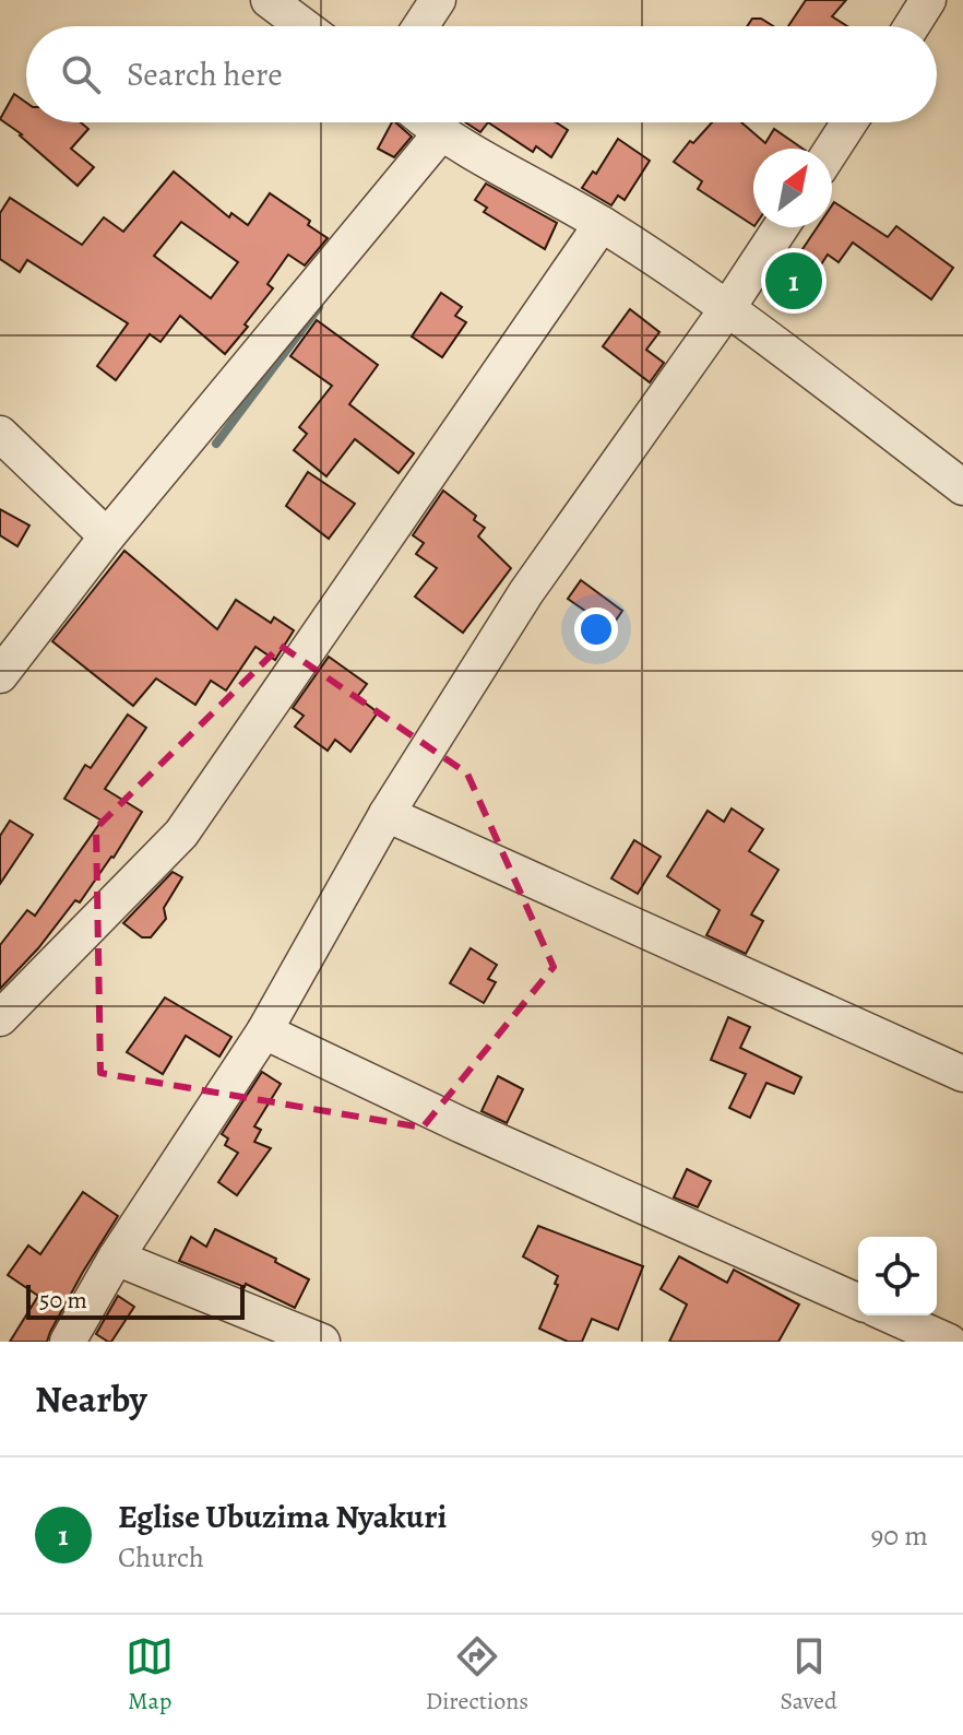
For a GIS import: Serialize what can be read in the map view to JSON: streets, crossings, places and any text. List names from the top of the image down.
{
  "scale_bar": "50 m",
  "north": "top right",
  "page": {
    "search": "Search here",
    "pins": "1",
    "scale": "50 m",
    "heading": "Nearby",
    "list": [
      {
        "mark": "1",
        "name": "Eglise Ubuzima Nyakuri",
        "note": "Church",
        "value": "90 m"
      }
    ],
    "nav": ["Map", "Directions", "Saved"]
  }
}
